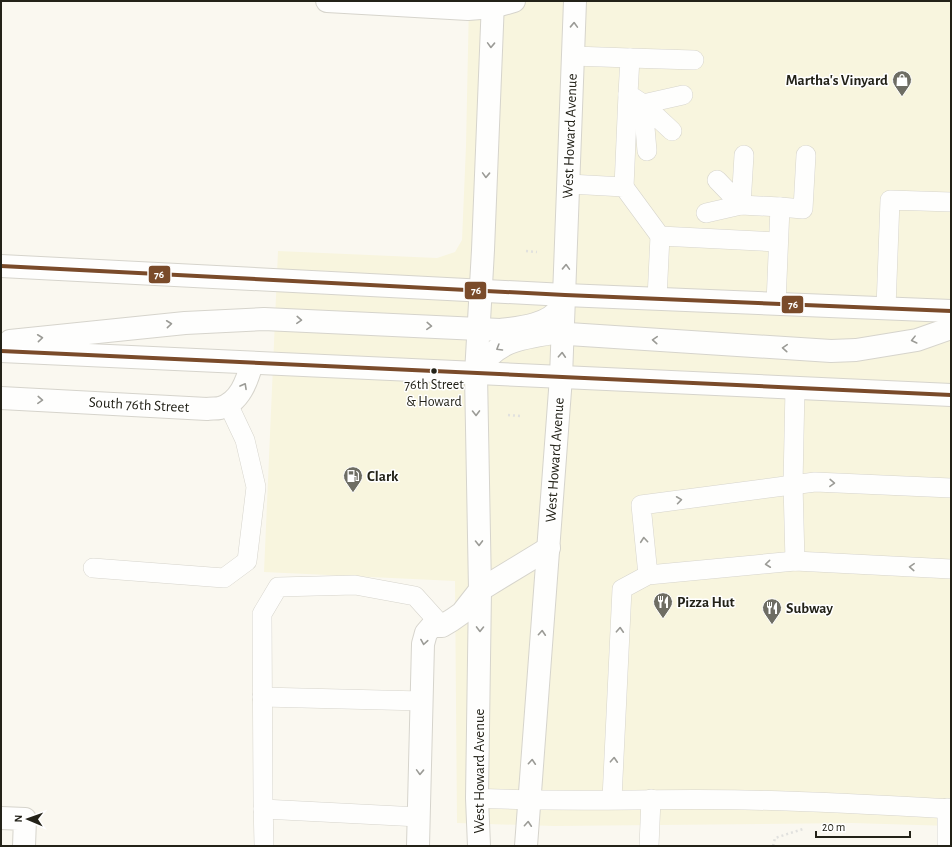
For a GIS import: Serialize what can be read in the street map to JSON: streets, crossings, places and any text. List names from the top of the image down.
{
  "streets": {
    "main road": ["West Howard Avenue", "South 76th Street"]
  },
  "places": {
    "shop": ["Martha's Vinyard"],
    "other": ["76th Street & Howard"],
    "fuel station": ["Clark"],
    "restaurant": ["Pizza Hut", "Subway"]
  },
  "lines": ["transit line 76"],
  "scale_bar": "20 m",
  "north": "left"
}
